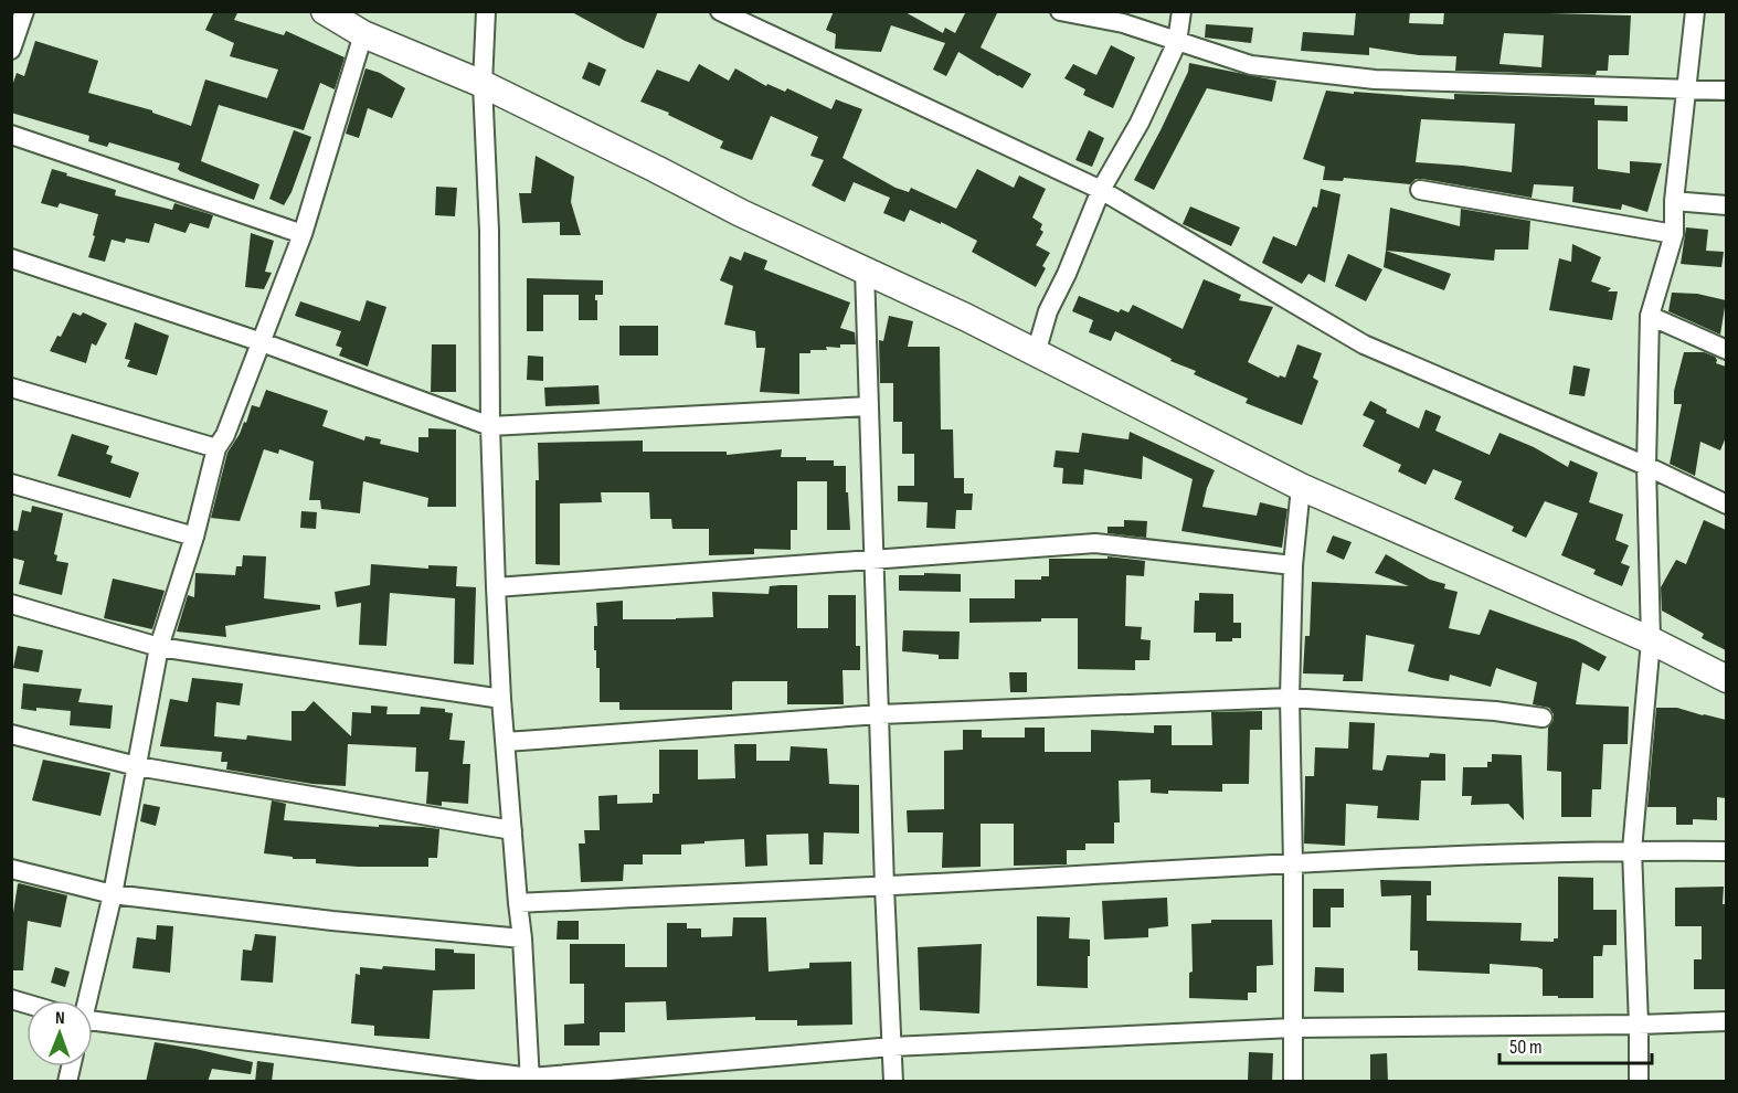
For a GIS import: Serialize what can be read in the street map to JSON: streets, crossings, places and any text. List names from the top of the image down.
{
  "scale_bar": "50 m",
  "north": "top"
}
